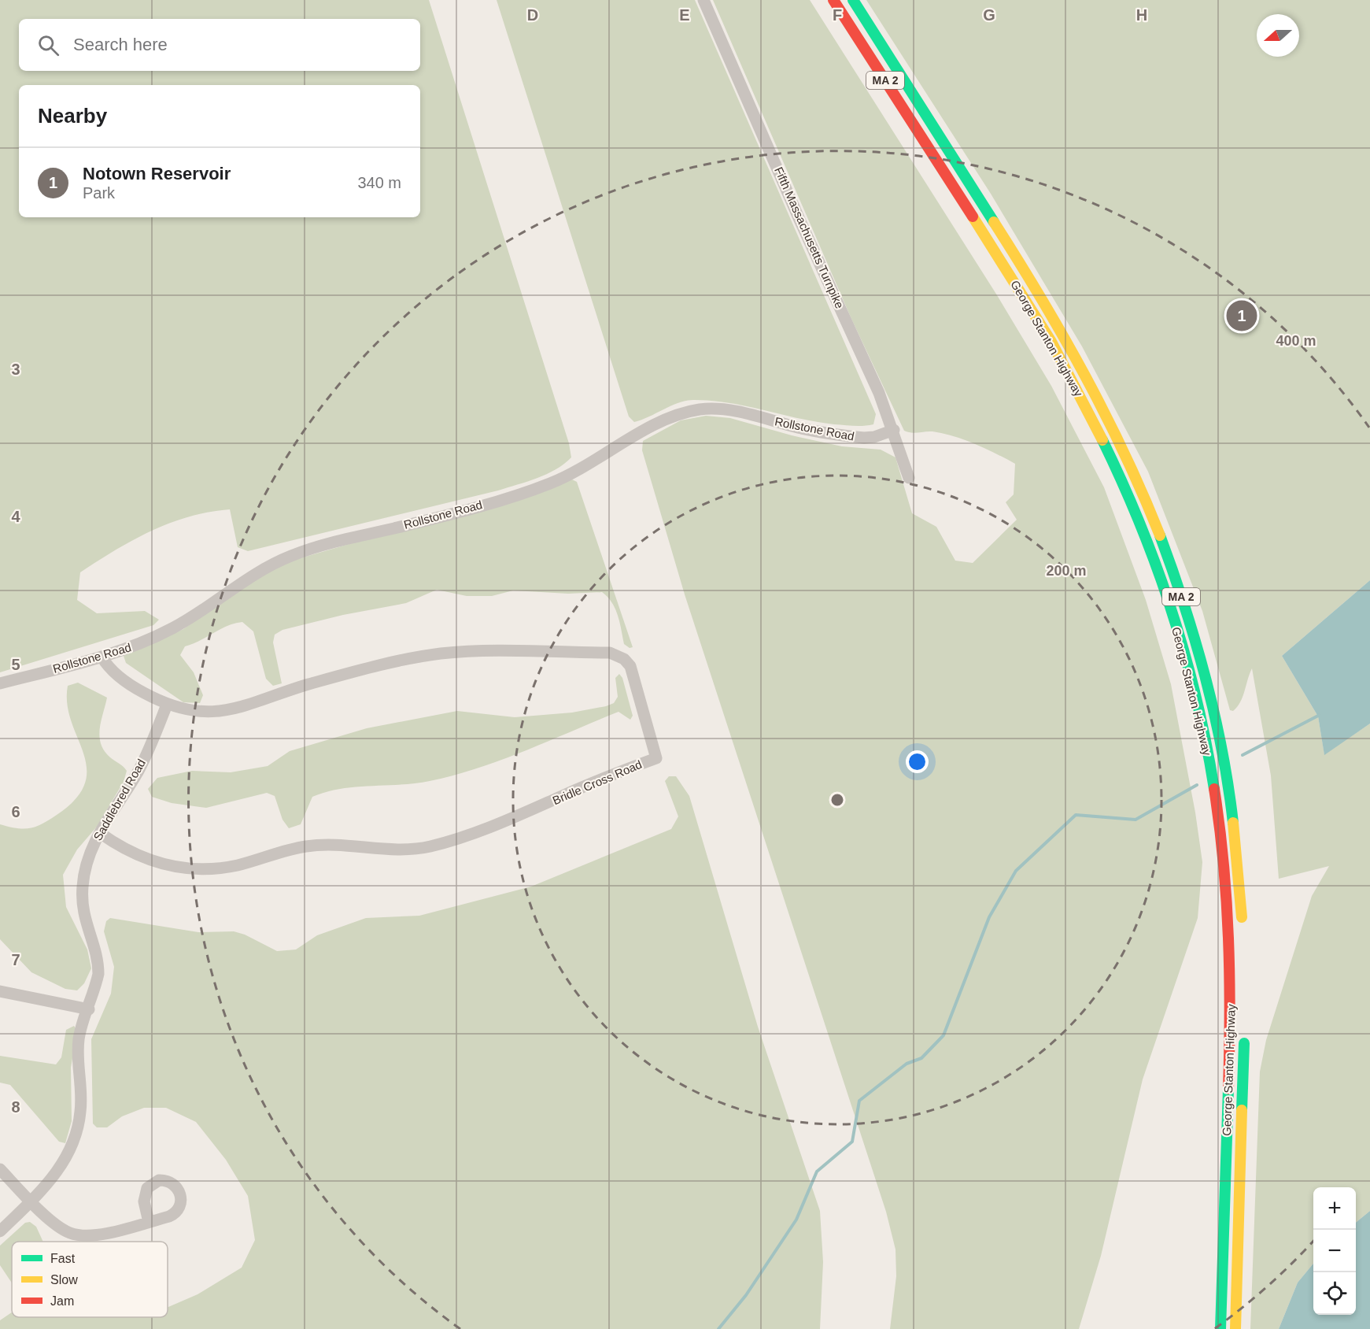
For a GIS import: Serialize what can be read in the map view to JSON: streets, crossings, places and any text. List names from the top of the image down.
{
  "streets": {
    "highway": ["MA 2", "George Stanton Highway"],
    "street": [
      "Fifth Massachusetts Turnpike",
      "Rollstone Road",
      "Bridle Cross Road",
      "Saddlebred Road"
    ]
  },
  "crossings": [
    ["Fifth Massachusetts Turnpike", "Rollstone Road"],
    ["Rollstone Road", "Bridle Cross Road"],
    ["Bridle Cross Road", "Saddlebred Road"]
  ],
  "legend": ["Fast", "Slow", "Jam"],
  "north": "left",
  "page": {
    "search": "Search here",
    "heading": "Nearby",
    "list": [
      {
        "mark": "1",
        "name": "Notown Reservoir",
        "note": "Park",
        "value": "340 m"
      }
    ],
    "pins": "1",
    "map_buttons": ["+", "−"]
  },
  "grid": {
    "columns": [
      "D",
      "E",
      "F",
      "G",
      "H"
    ],
    "rows": [
      "3",
      "4",
      "5",
      "6",
      "7",
      "8"
    ]
  },
  "rings": ["400 m", "200 m"]
}
